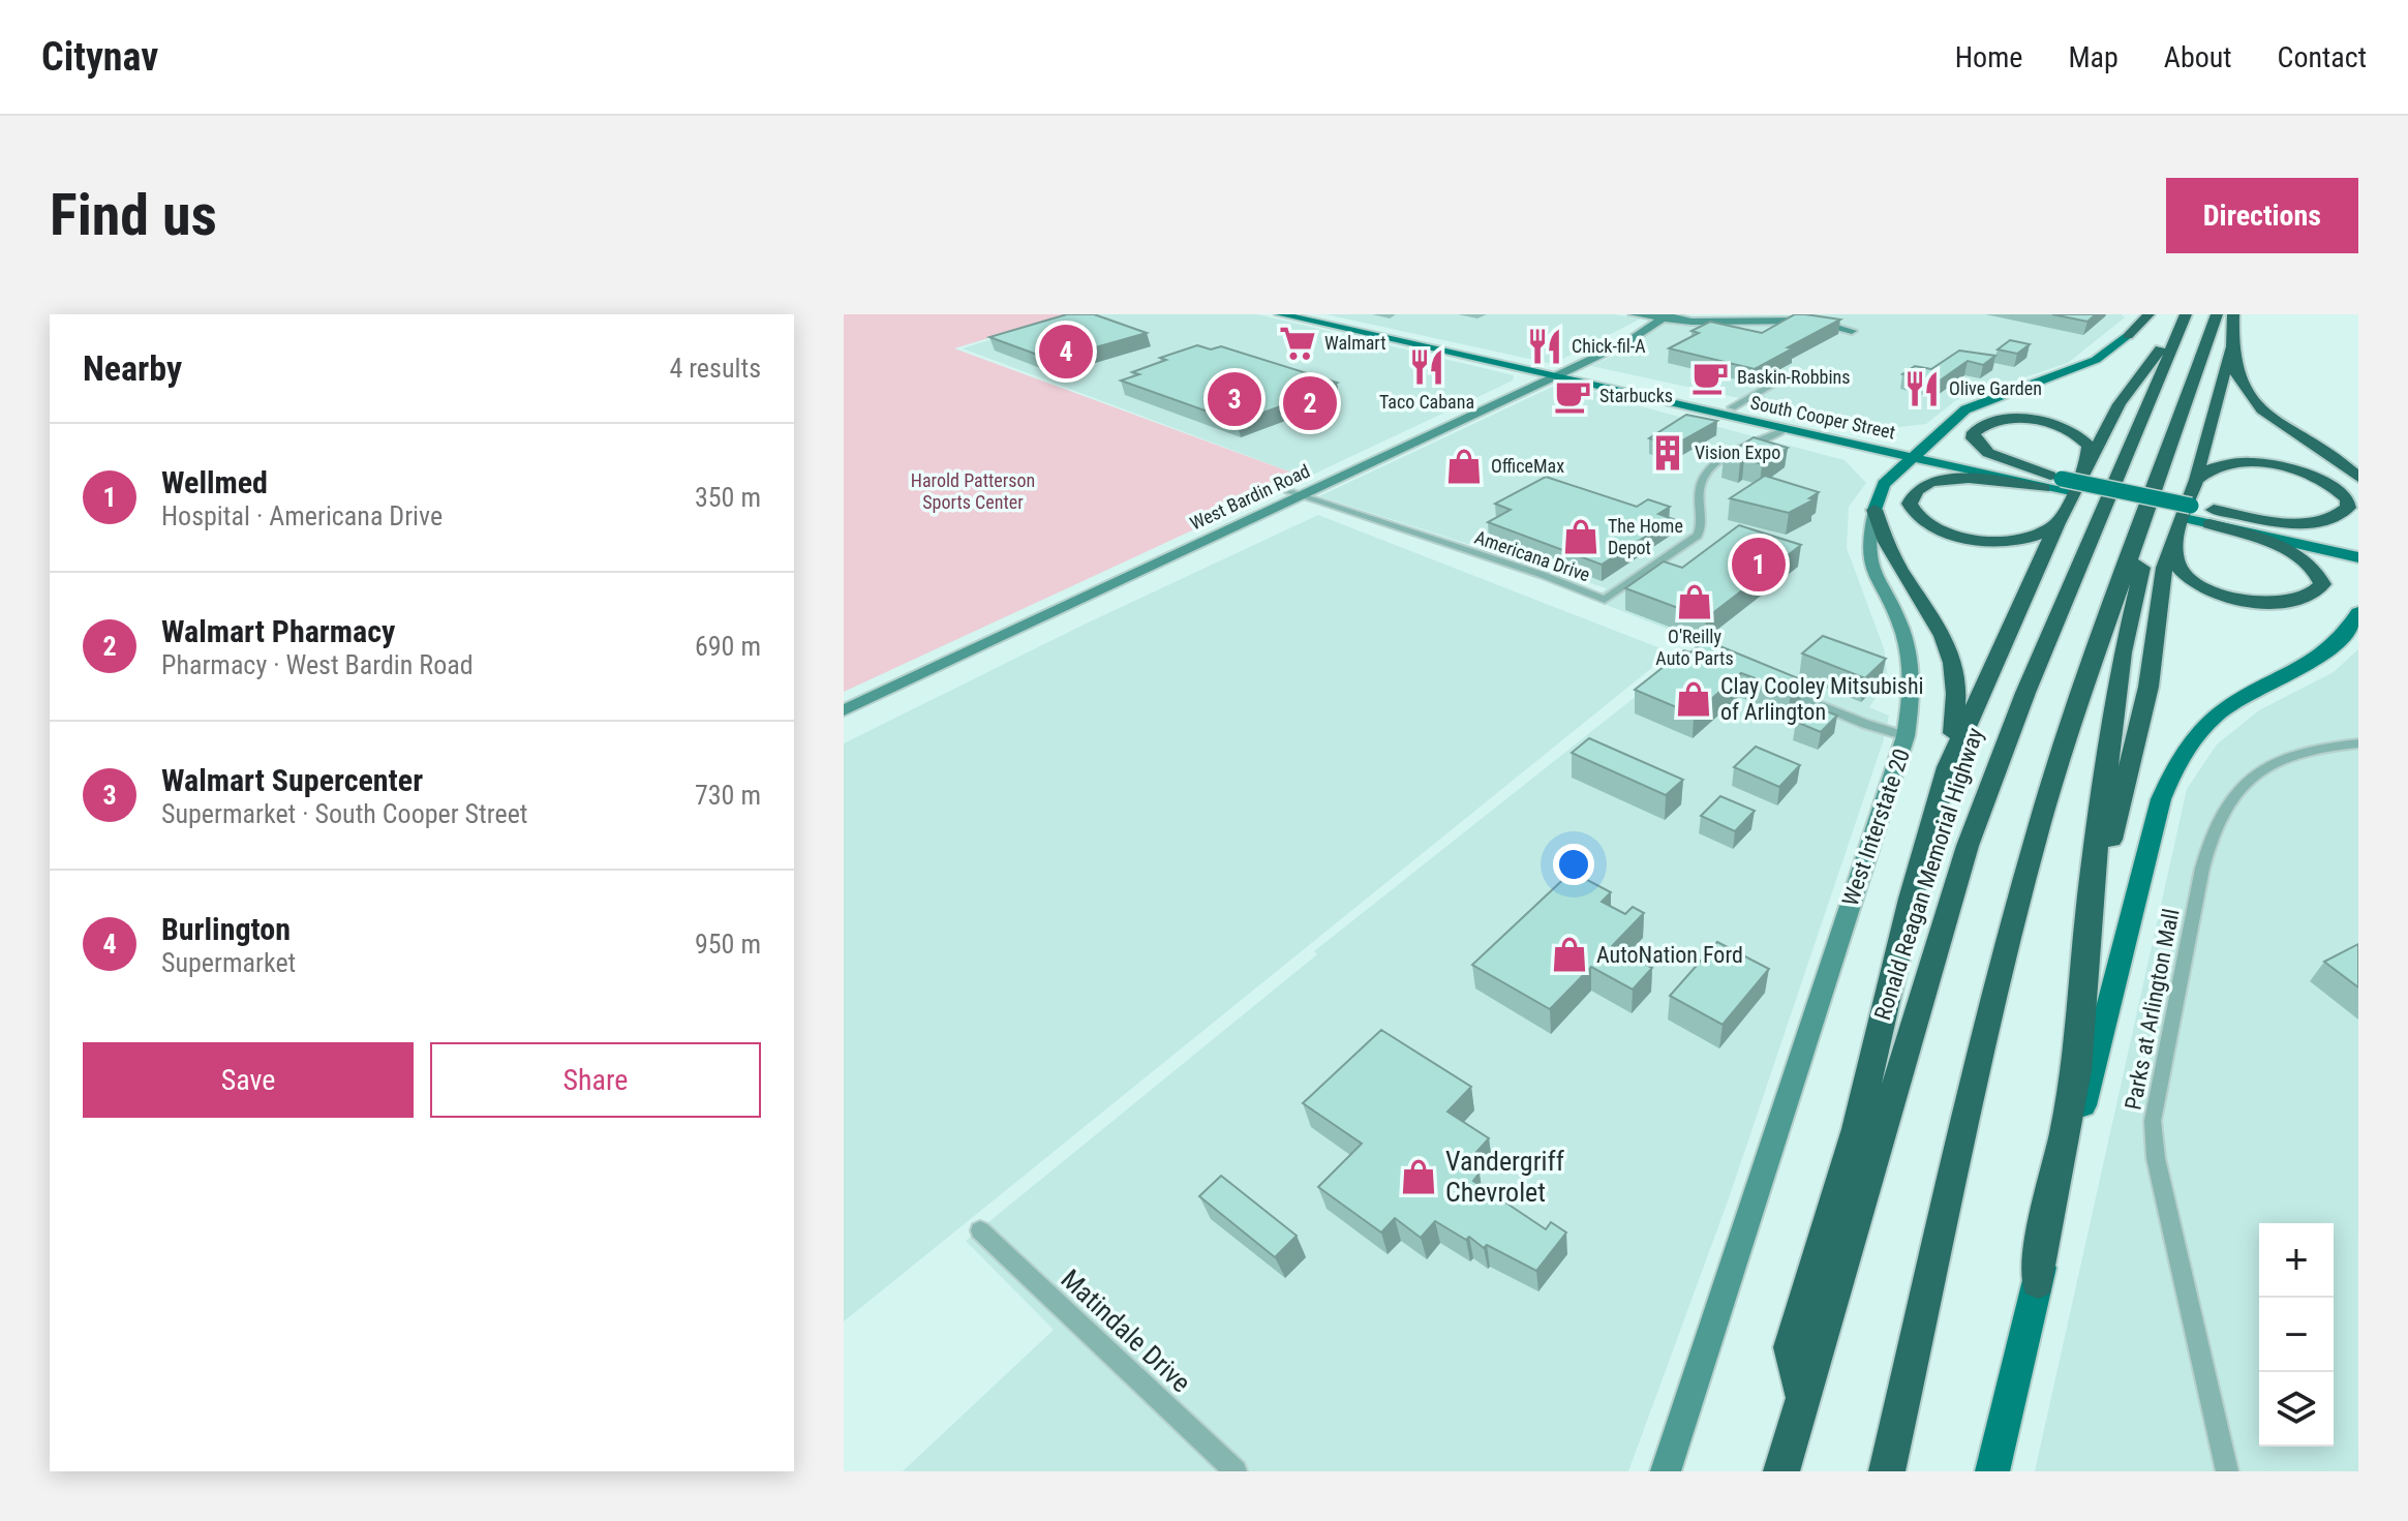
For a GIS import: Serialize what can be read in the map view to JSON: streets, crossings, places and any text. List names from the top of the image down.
{
  "streets": {
    "highway": ["Ronald Reagan Memorial Highway"],
    "main road": ["South Cooper Street", "West Bardin Road", "West Interstate 20"],
    "street": ["Americana Drive", "Parks at Arlington Mall", "Matindale Drive"]
  },
  "crossings": [
    ["South Cooper Street", "West Bardin Road"],
    ["South Cooper Street", "Americana Drive"],
    ["South Cooper Street", "West Interstate 20"],
    ["West Bardin Road", "Americana Drive"]
  ],
  "parks": ["Harold Patterson Sports Center"],
  "places": {
    "supermarket": ["Walmart"],
    "restaurant": ["Chick-fil-A", "Taco Cabana", "Olive Garden"],
    "cafe": ["Baskin-Robbins", "Starbucks"],
    "building": ["Vision Expo"],
    "shop": [
      "OfficeMax",
      "The Home Depot",
      "O'Reilly Auto Parts",
      "Clay Cooley Mitsubishi of Arlington",
      "AutoNation Ford",
      "Vandergriff Chevrolet"
    ]
  },
  "page": {
    "header": "Citynav",
    "nav": [
      "Home",
      "Map",
      "About",
      "Contact"
    ],
    "buttons": [
      "Directions",
      ["Save", "Share"]
    ],
    "title": "Find us",
    "heading": ["Nearby", "4 results"],
    "pins": [
      "4",
      "3",
      "2",
      "1"
    ],
    "list": [
      {
        "mark": "1",
        "name": "Wellmed",
        "note": "Hospital · Americana Drive",
        "value": "350 m"
      },
      {
        "mark": "2",
        "name": "Walmart Pharmacy",
        "note": "Pharmacy · West Bardin Road",
        "value": "690 m"
      },
      {
        "mark": "3",
        "name": "Walmart Supercenter",
        "note": "Supermarket · South Cooper Street",
        "value": "730 m"
      },
      {
        "mark": "4",
        "name": "Burlington",
        "note": "Supermarket",
        "value": "950 m"
      }
    ],
    "map_buttons": ["+", "−"]
  }
}
